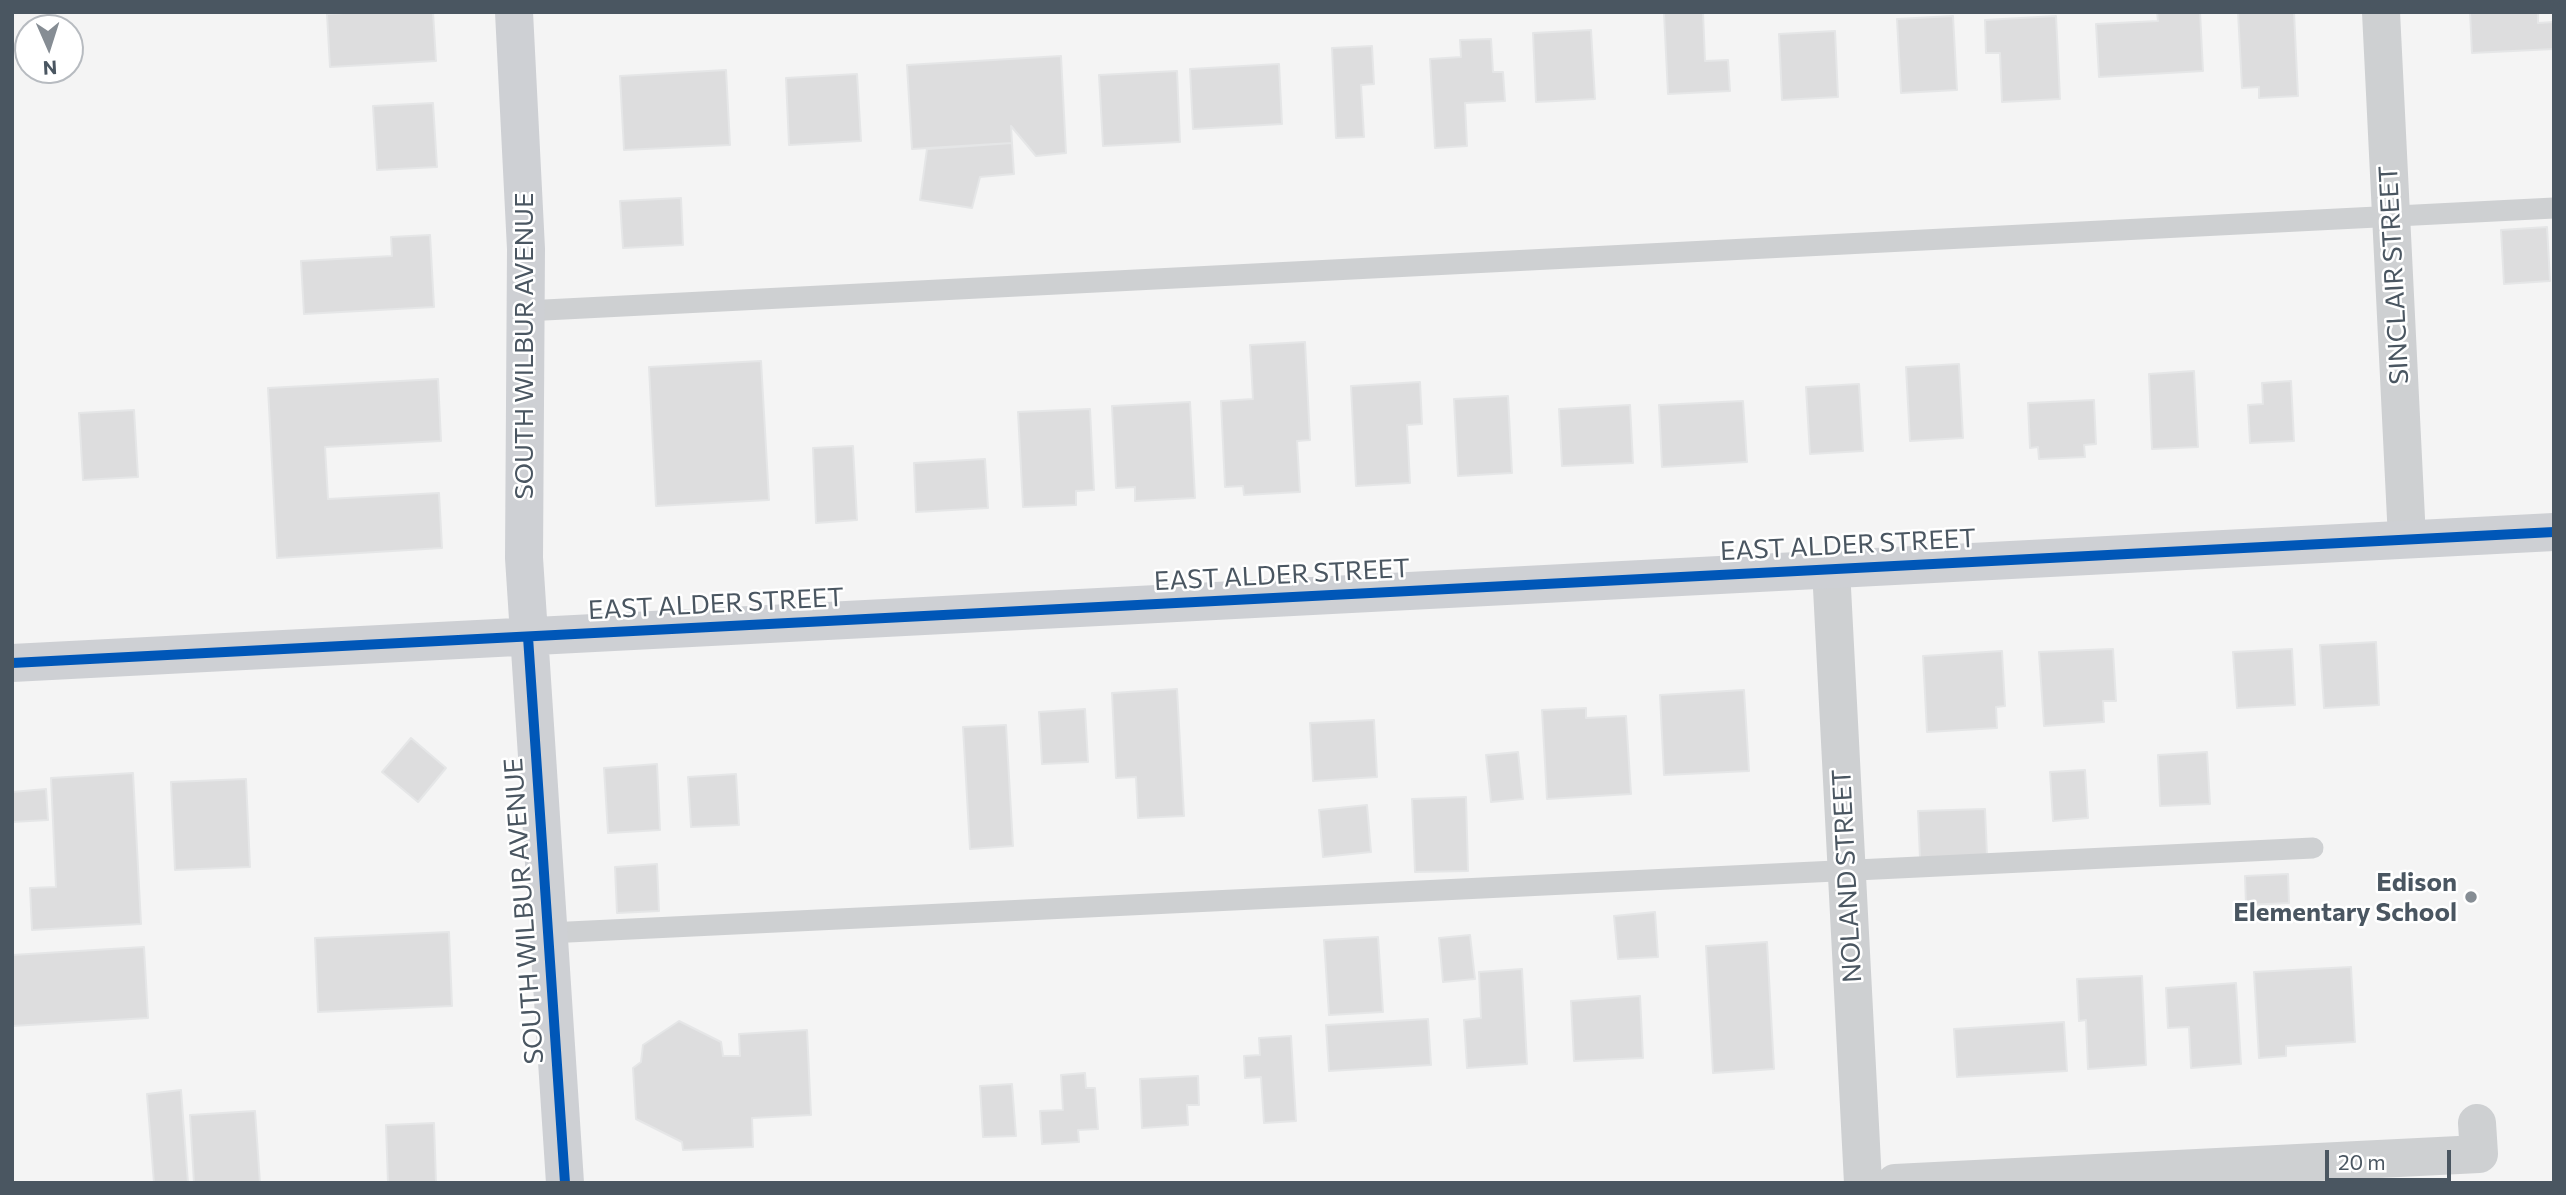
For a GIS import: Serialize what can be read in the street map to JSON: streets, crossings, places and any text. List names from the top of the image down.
{
  "streets": {
    "main road": ["SOUTH WILBUR AVENUE", "EAST ALDER STREET"],
    "street": ["SINCLAIR STREET", "NOLAND STREET"]
  },
  "crossings": [
    ["SINCLAIR STREET", "EAST ALDER STREET"],
    ["SOUTH WILBUR AVENUE", "EAST ALDER STREET"],
    ["EAST ALDER STREET", "NOLAND STREET"]
  ],
  "places": ["Edison Elementary School"],
  "scale_bar": "20 m",
  "north": "bottom"
}
